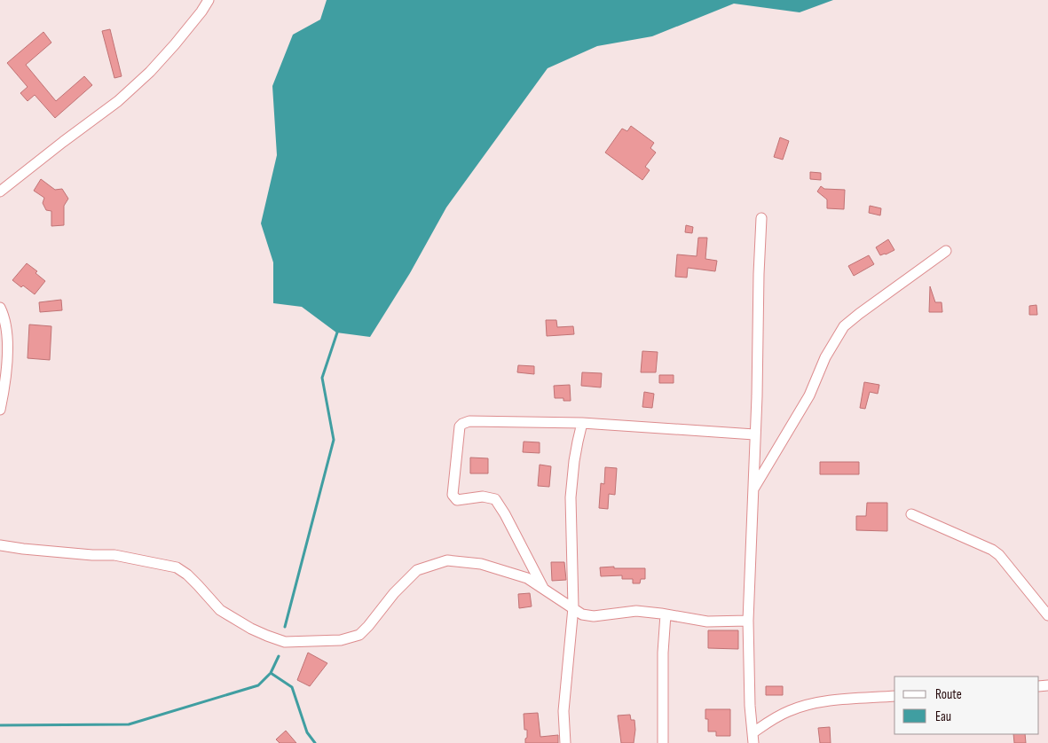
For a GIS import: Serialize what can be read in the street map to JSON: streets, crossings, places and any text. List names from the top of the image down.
{
  "legend": ["Route", "Eau"]
}
